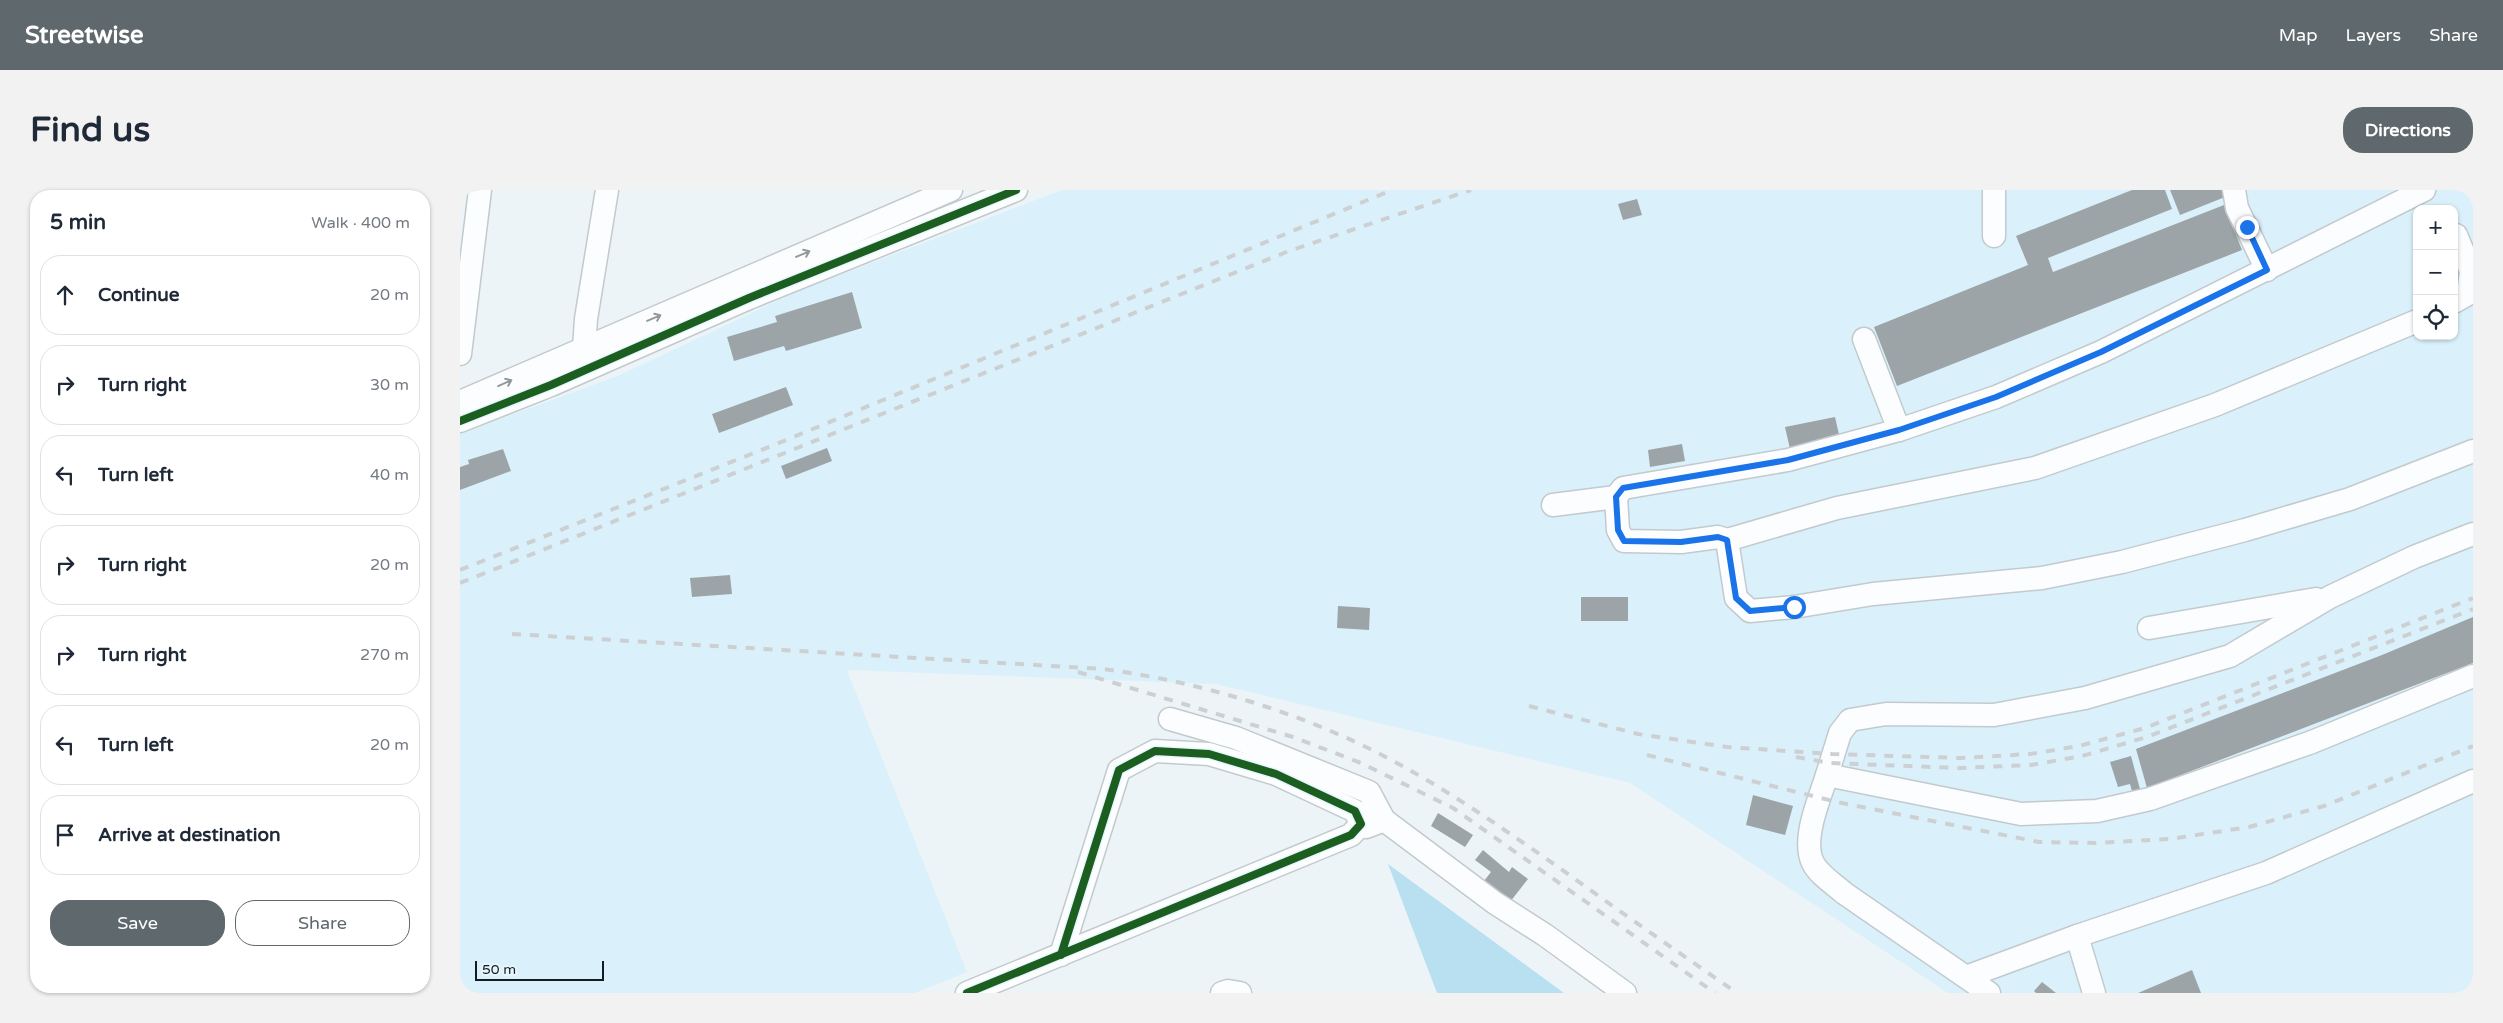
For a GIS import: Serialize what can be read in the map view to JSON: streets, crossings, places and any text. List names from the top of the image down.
{
  "scale_bar": "50 m",
  "page": {
    "header": "Streetwise",
    "nav": ["Map", "Layers", "Share"],
    "buttons": [
      "Directions",
      ["Save", "Share"]
    ],
    "title": "Find us",
    "heading": ["5 min", "Walk · 400 m"],
    "map_buttons": ["+", "−"],
    "list": [
      ["Continue", "20 m"],
      ["Turn right", "30 m"],
      ["Turn left", "40 m"],
      ["Turn right", "20 m"],
      ["Turn right", "270 m"],
      ["Turn left", "20 m"],
      "Arrive at destination"
    ],
    "scale": "50 m"
  }
}
